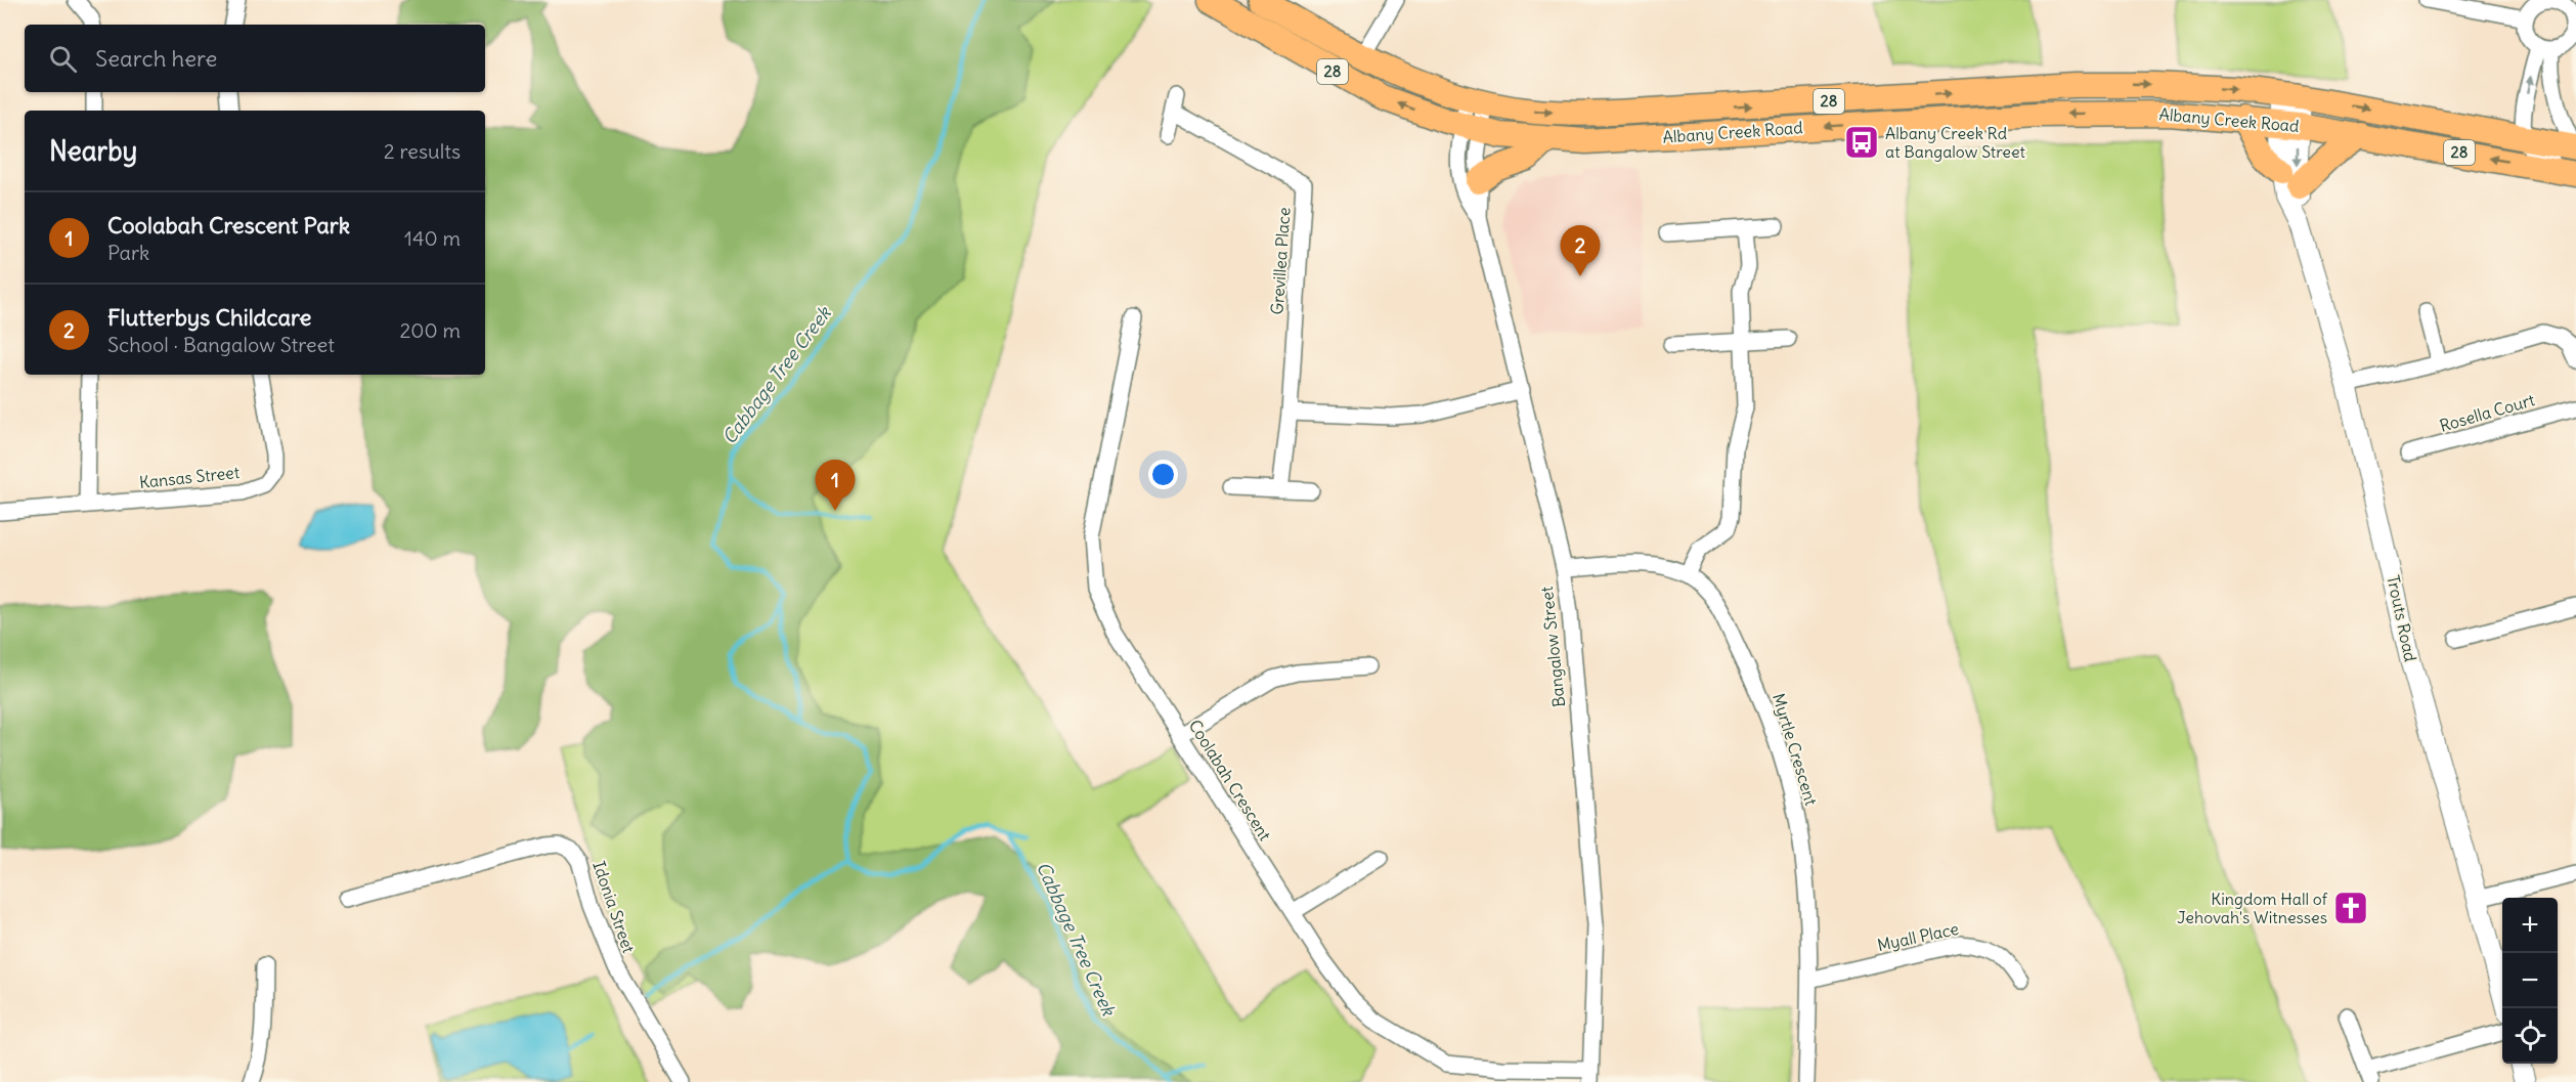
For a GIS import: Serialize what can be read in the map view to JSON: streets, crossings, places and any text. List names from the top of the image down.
{
  "streets": {
    "main road": ["28", "Albany Creek Road"],
    "street": [
      "Grevillea Place",
      "Rosella Court",
      "Kansas Street",
      "Trouts Road",
      "Bangalow Street",
      "Myrtle Crescent",
      "Coolabah Crescent",
      "Idonia Street",
      "Myall Place"
    ]
  },
  "crossings": [
    ["Albany Creek Road", "Trouts Road"],
    ["Albany Creek Road", "Bangalow Street"],
    ["Bangalow Street", "Myrtle Crescent"],
    ["Bangalow Street", "Coolabah Crescent"],
    ["Myrtle Crescent", "Myall Place"]
  ],
  "water": ["Cabbage Tree Creek"],
  "places": {
    "bus stop": ["Albany Creek Rd at Bangalow Street"],
    "church": ["Kingdom Hall of Jehovah's Witnesses"]
  },
  "page": {
    "search": "Search here",
    "heading": ["Nearby", "2 results"],
    "list": [
      {
        "mark": "1",
        "name": "Coolabah Crescent Park",
        "note": "Park",
        "value": "140 m"
      },
      {
        "mark": "2",
        "name": "Flutterbys Childcare",
        "note": "School · Bangalow Street",
        "value": "200 m"
      }
    ],
    "pins": ["2", "1"],
    "map_buttons": ["+", "−"]
  }
}
